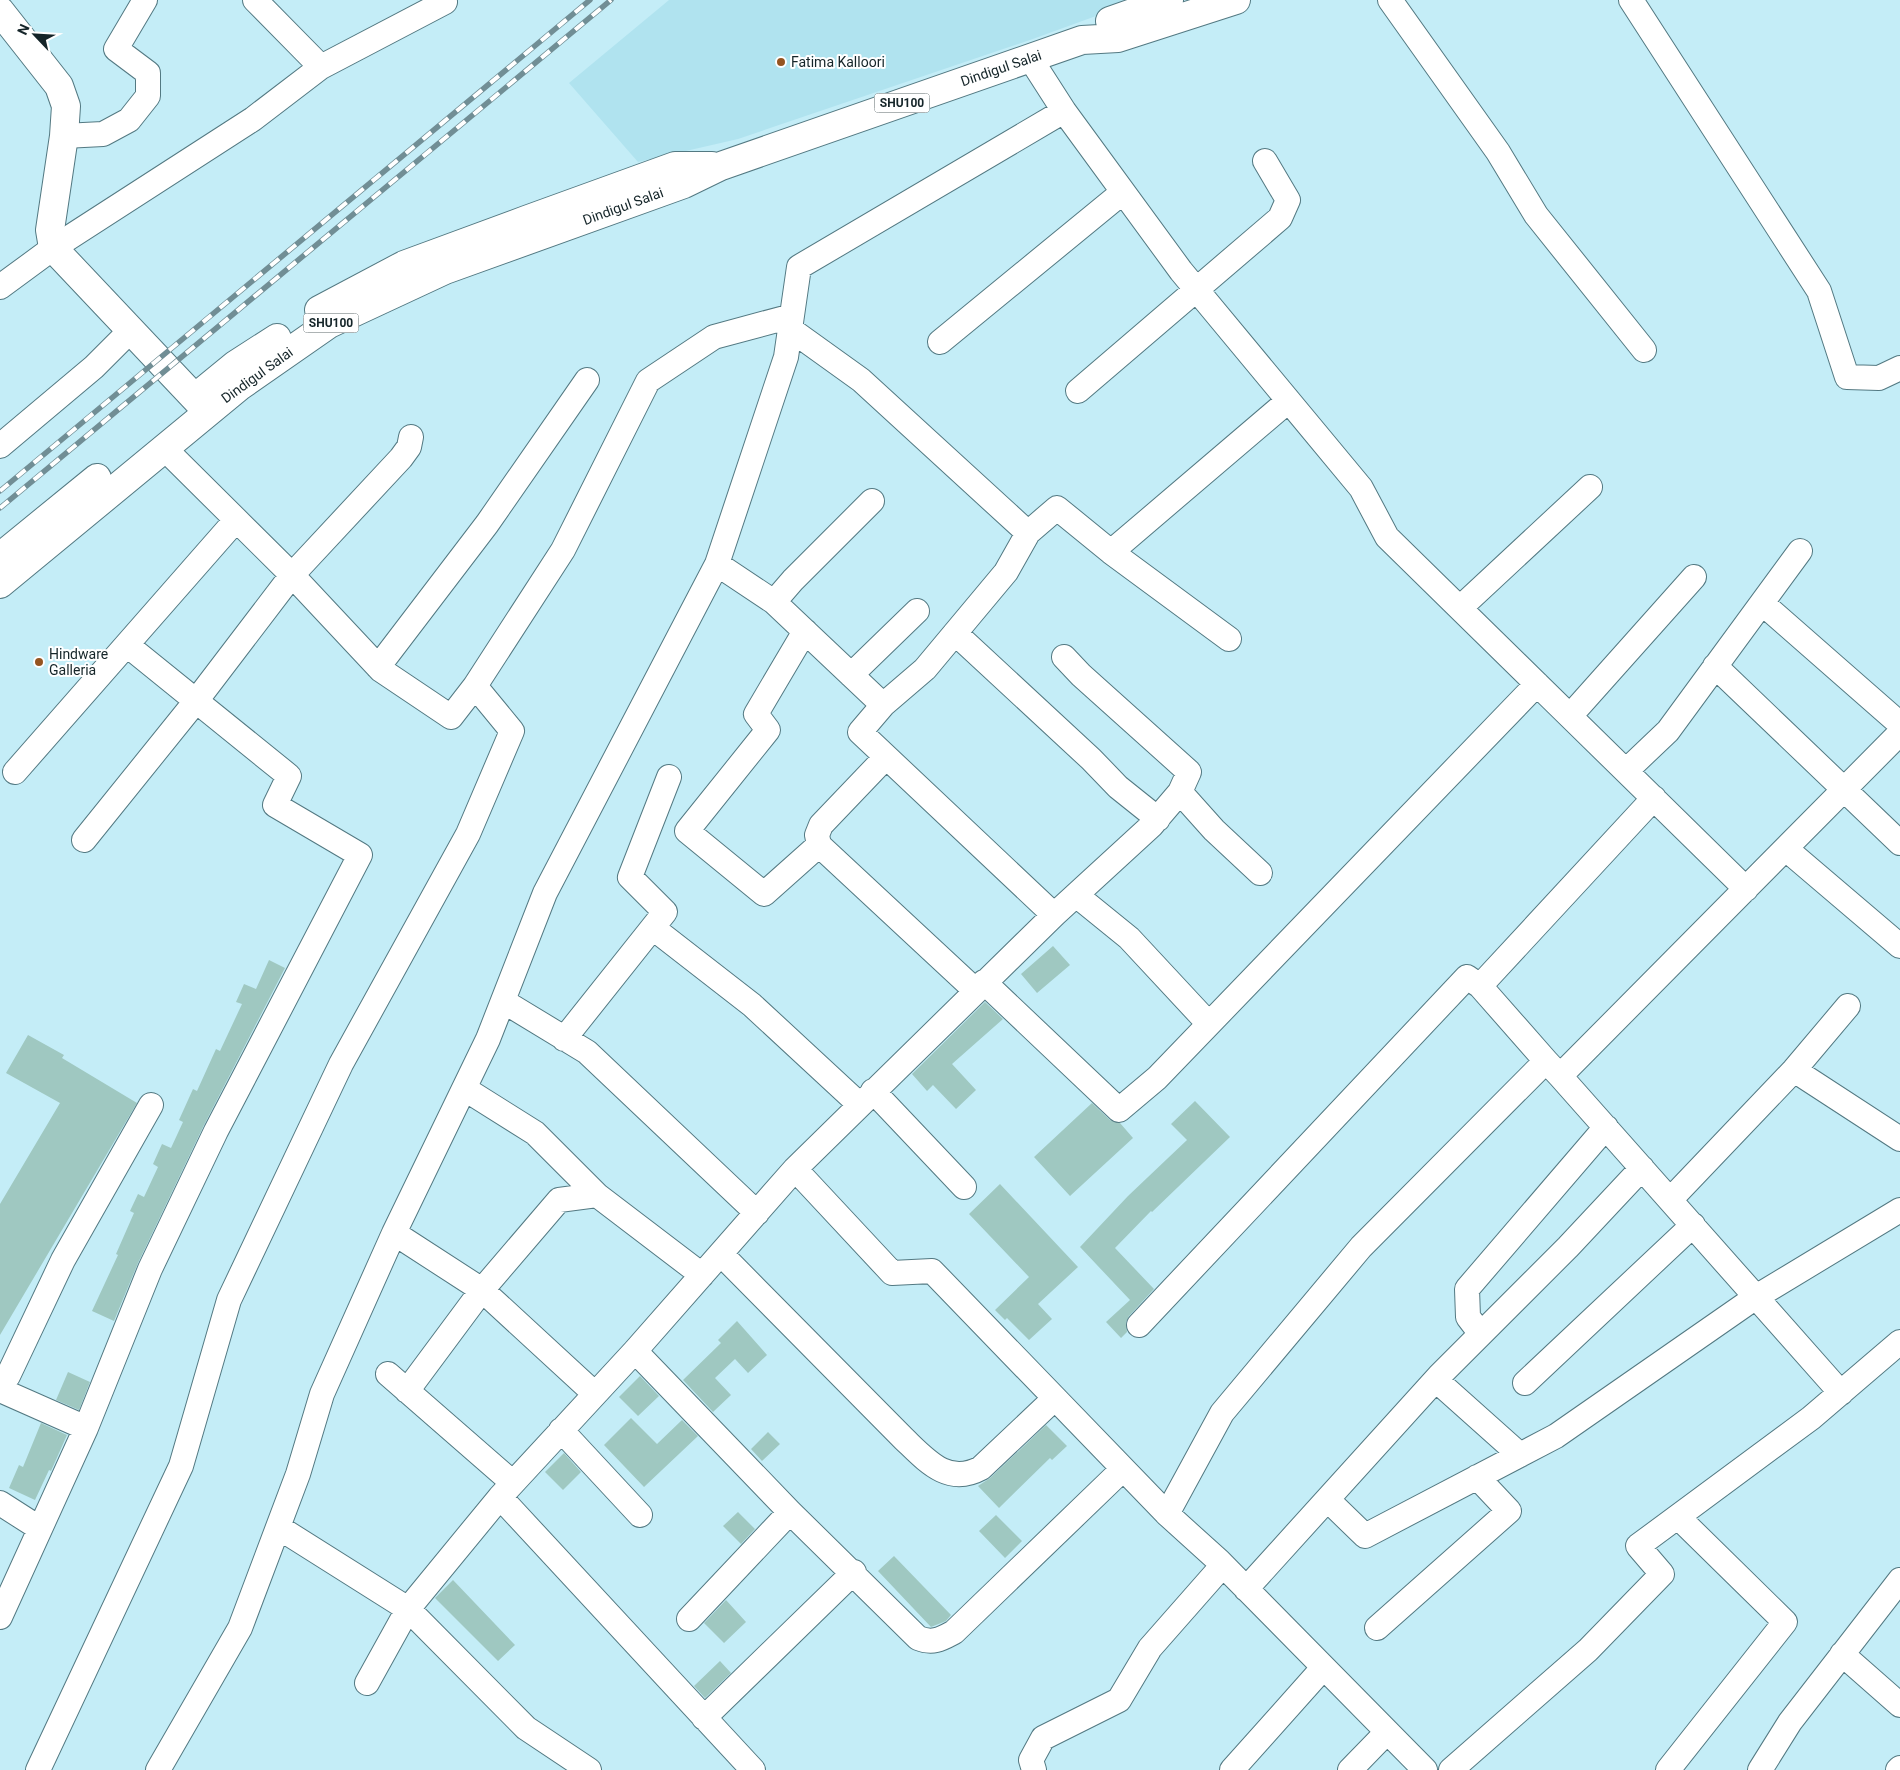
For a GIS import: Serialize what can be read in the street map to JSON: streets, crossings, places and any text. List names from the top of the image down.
{
  "streets": {
    "main road": ["Dindigul Salai", "SHU100"]
  },
  "places": ["Fatima Kalloori", "Hindware Galleria"],
  "north": "top left"
}
